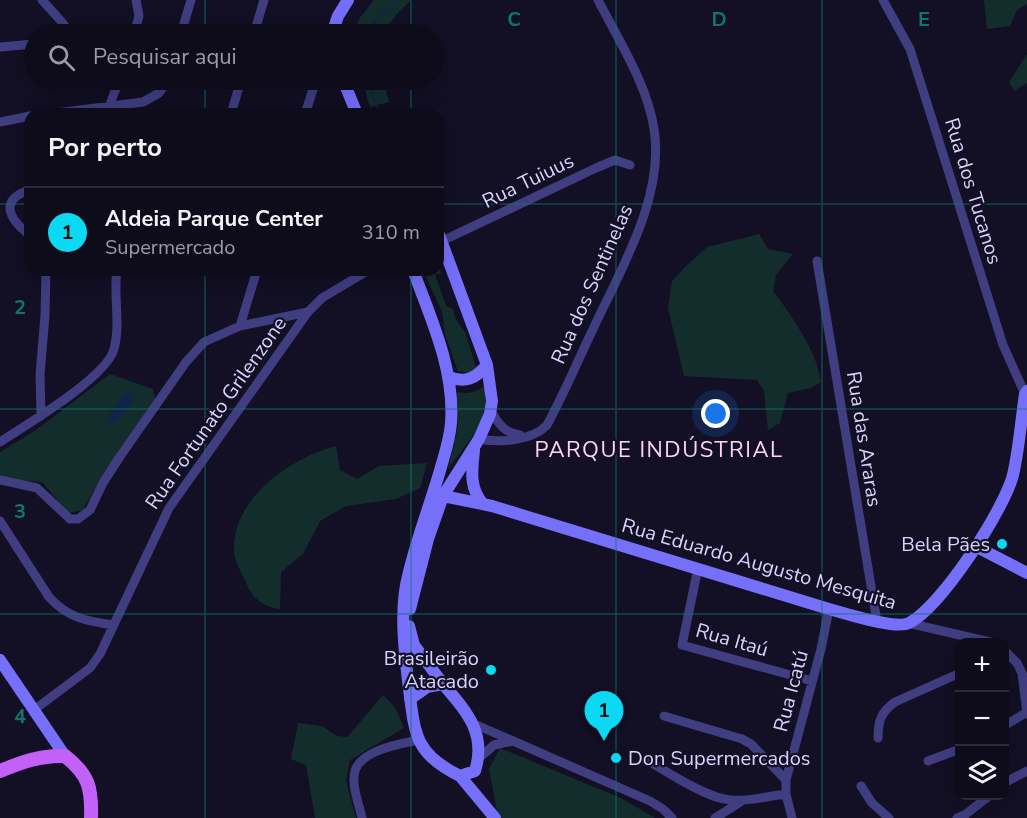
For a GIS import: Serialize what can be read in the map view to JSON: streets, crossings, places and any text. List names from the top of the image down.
{
  "streets": {
    "main road": ["Rua Eduardo Augusto Mesquita"],
    "street": [
      "Rua Tuiuus",
      "Rua dos Tucanos",
      "Rua dos Sentinelas",
      "Rua Fortunato Grilenzone",
      "Rua das Araras",
      "Rua Itaú",
      "Rua Icatú"
    ]
  },
  "crossings": [
    ["Rua dos Tucanos", "Rua Eduardo Augusto Mesquita"],
    ["Rua das Araras", "Rua Eduardo Augusto Mesquita"],
    ["Rua Eduardo Augusto Mesquita", "Rua Itaú"],
    ["Rua Eduardo Augusto Mesquita", "Rua Icatú"],
    ["Rua Itaú", "Rua Icatú"]
  ],
  "districts": ["PARQUE INDÚSTRIAL"],
  "places": ["Bela Pães", "Brasileirão Atacado", "Don Supermercados"],
  "page": {
    "search": "Pesquisar aqui",
    "heading": "Por perto",
    "list": [
      {
        "mark": "1",
        "name": "Aldeia Parque Center",
        "note": "Supermercado",
        "value": "310 m"
      }
    ],
    "map_buttons": ["+", "−"],
    "pins": "1"
  },
  "grid": {
    "columns": ["C", "D", "E"],
    "rows": ["2", "3", "4"]
  }
}
